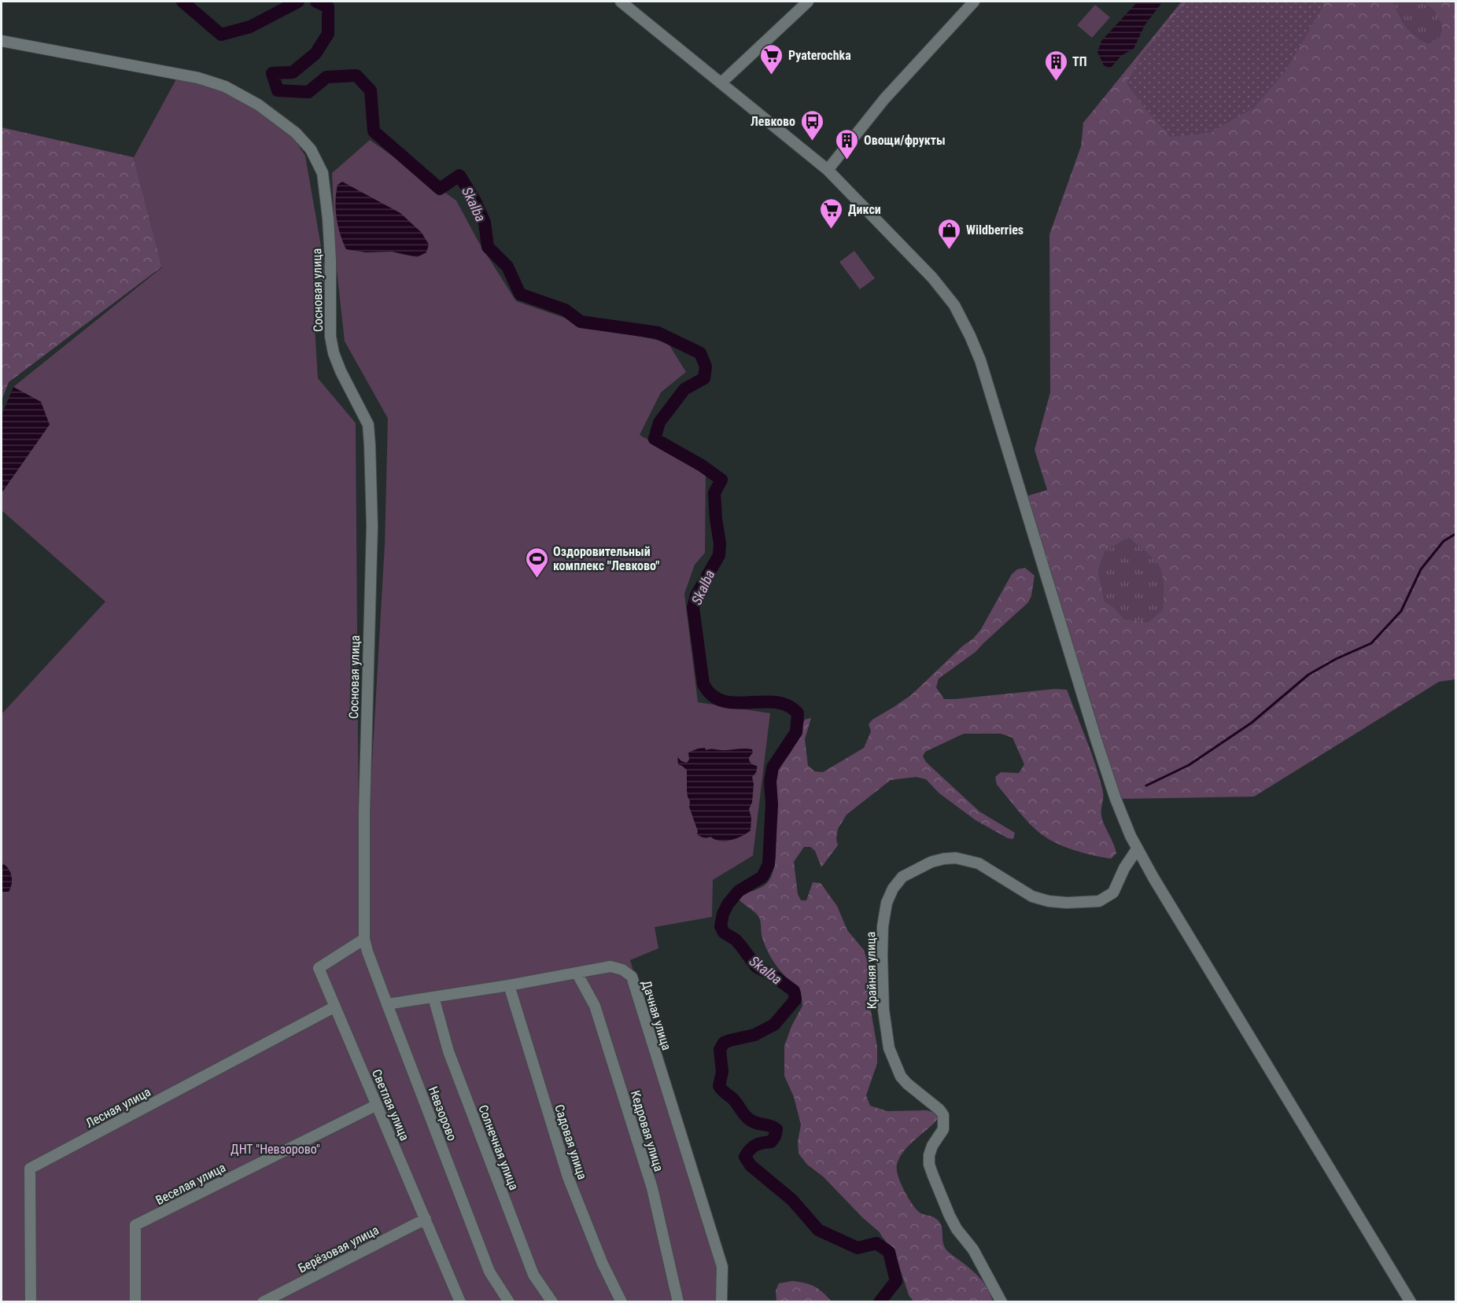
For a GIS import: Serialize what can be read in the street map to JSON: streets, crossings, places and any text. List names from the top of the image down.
{
  "streets": {
    "street": [
      "Сосновая улица",
      "Крайняя улица",
      "Дачная улица",
      "Светлая улица",
      "Лесная улица",
      "Невзорово",
      "Кедровая улица",
      "Садовая улица",
      "Солнечная улица",
      "Веселая улица",
      "Берёзовая улица"
    ]
  },
  "crossings": [
    ["Сосновая улица", "Светлая улица"],
    ["Сосновая улица", "Невзорово"],
    ["Дачная улица", "Невзорово"],
    ["Дачная улица", "Кедровая улица"],
    ["Дачная улица", "Садовая улица"],
    ["Дачная улица", "Солнечная улица"],
    ["Светлая улица", "Лесная улица"],
    ["Светлая улица", "Невзорово"],
    ["Светлая улица", "Веселая улица"],
    ["Светлая улица", "Берёзовая улица"]
  ],
  "water": ["Skalba"],
  "parks": ["ДНТ \"Невзорово\""],
  "places": {
    "supermarket": ["Pyaterochka", "Дикси"],
    "building": ["ТП", "Овощи/фрукты"],
    "bus stop": ["Левково"],
    "shop": ["Wildberries"],
    "sports": ["Оздоровительный комплекс \"Левково\""]
  }
}
